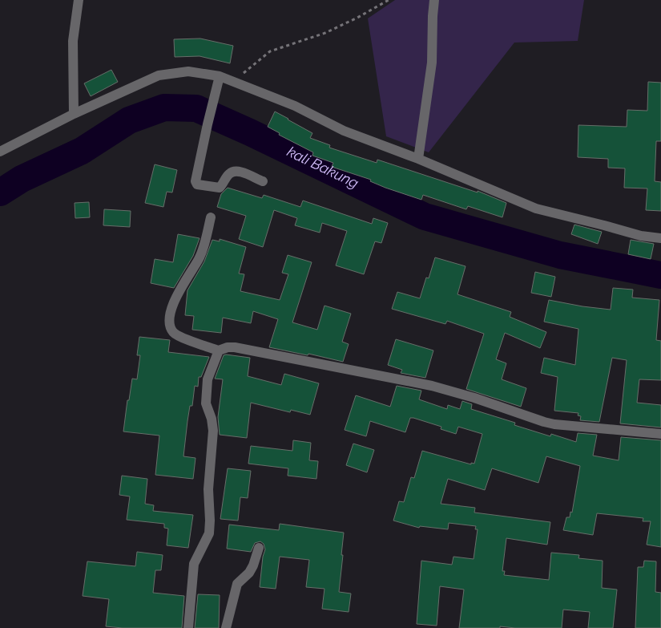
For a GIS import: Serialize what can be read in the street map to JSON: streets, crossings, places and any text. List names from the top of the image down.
{
  "water": ["kali Bakung"]
}
